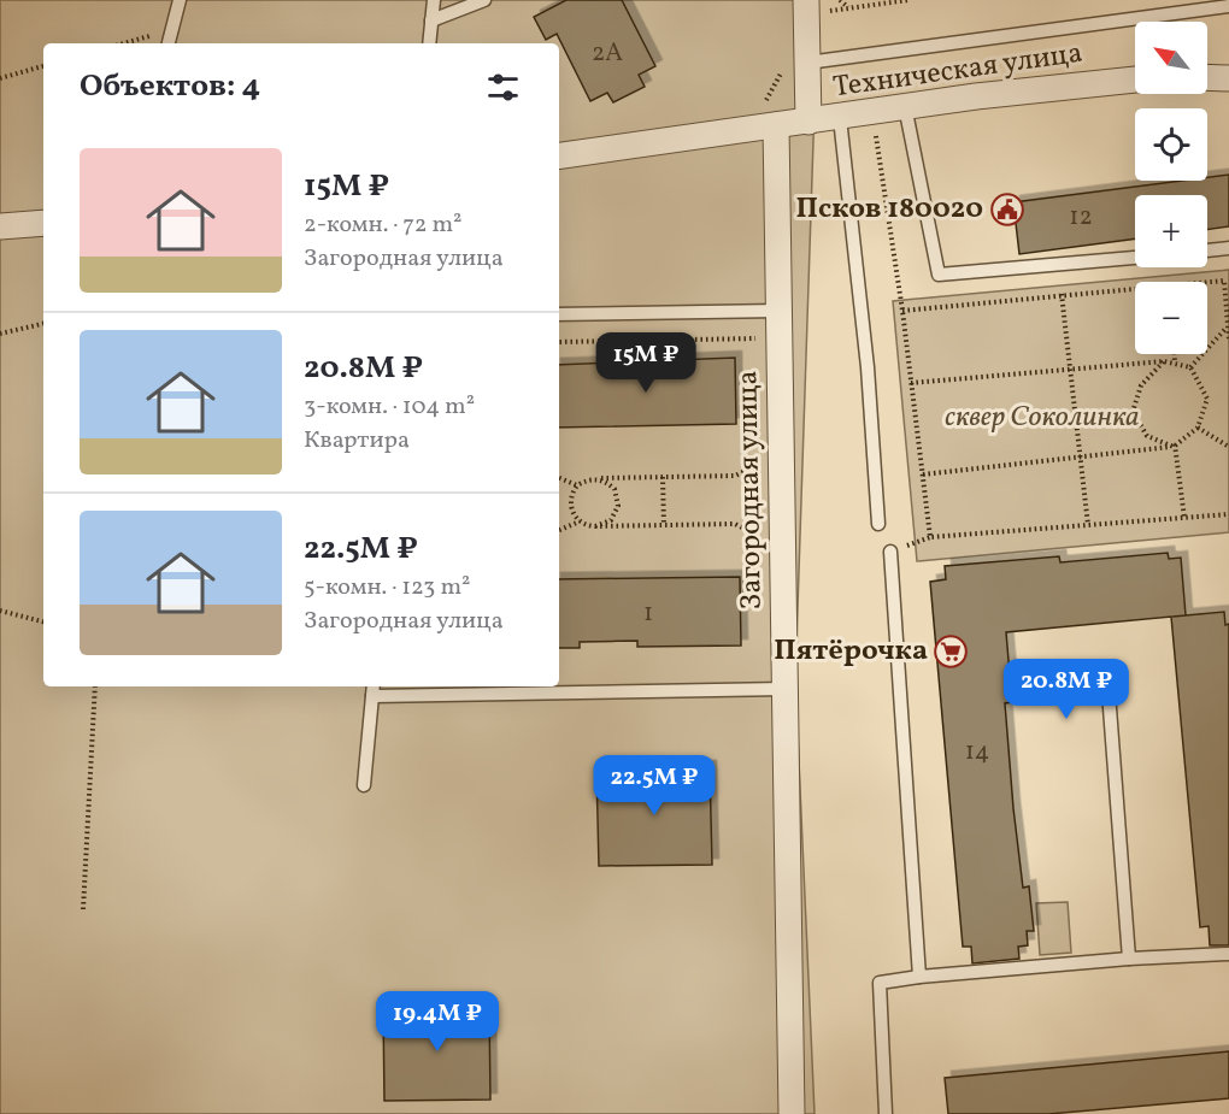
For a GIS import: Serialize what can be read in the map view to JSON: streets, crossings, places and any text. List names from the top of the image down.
{
  "streets": {
    "street": ["Техническая улица", "Загородная улица"]
  },
  "crossings": [
    ["Техническая улица", "Загородная улица"]
  ],
  "parks": ["сквер Соколинка"],
  "places": {
    "public building": ["Псков 180020"],
    "supermarket": ["Пятёрочка"]
  },
  "house_numbers": [
    "2А",
    "12",
    "1",
    "14"
  ],
  "north": "top left",
  "page": {
    "map_buttons": ["+", "−"],
    "heading": "Объектов: 4",
    "list": [
      {
        "name": "15M ₽",
        "note": "2-комн. · 72 m² · Загородная улица"
      },
      {
        "name": "20.8M ₽",
        "note": "3-комн. · 104 m² · Квартира"
      },
      {
        "name": "22.5M ₽",
        "note": "5-комн. · 123 m² · Загородная улица"
      }
    ],
    "price": [
      "15M ₽",
      "20.8M ₽",
      "22.5M ₽",
      "19.4M ₽"
    ]
  }
}
